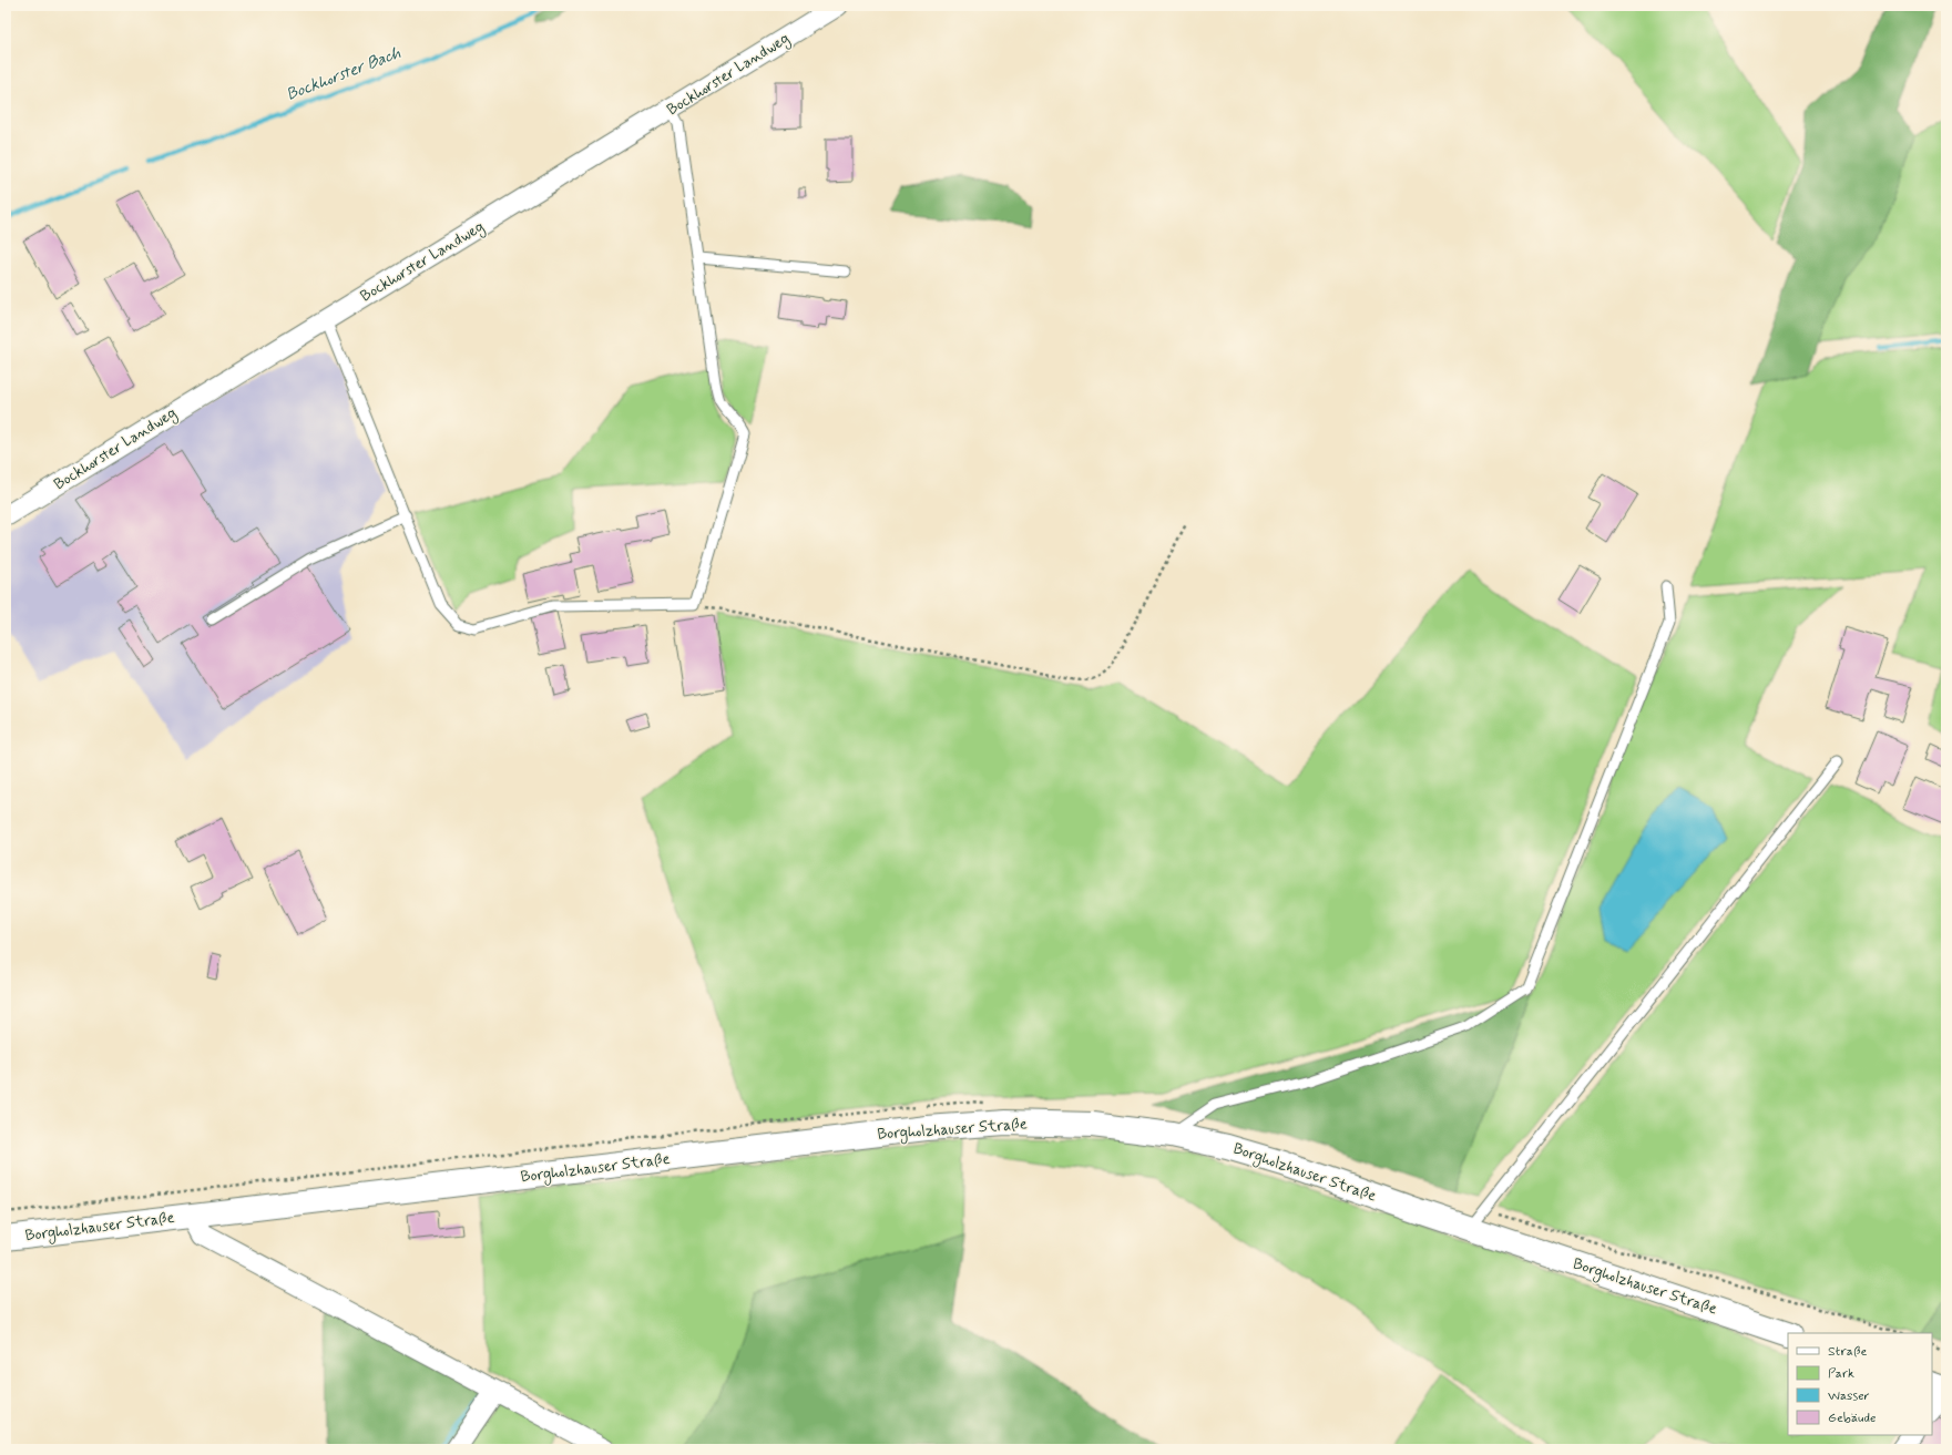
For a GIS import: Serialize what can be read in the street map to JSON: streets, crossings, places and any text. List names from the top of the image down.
{
  "streets": {
    "main road": ["Borgholzhauser Straße"],
    "street": ["Bockhorster Landweg"]
  },
  "water": ["Bockhorster Bach"],
  "legend": [
    "Straße",
    "Park",
    "Wasser",
    "Gebäude"
  ]
}
